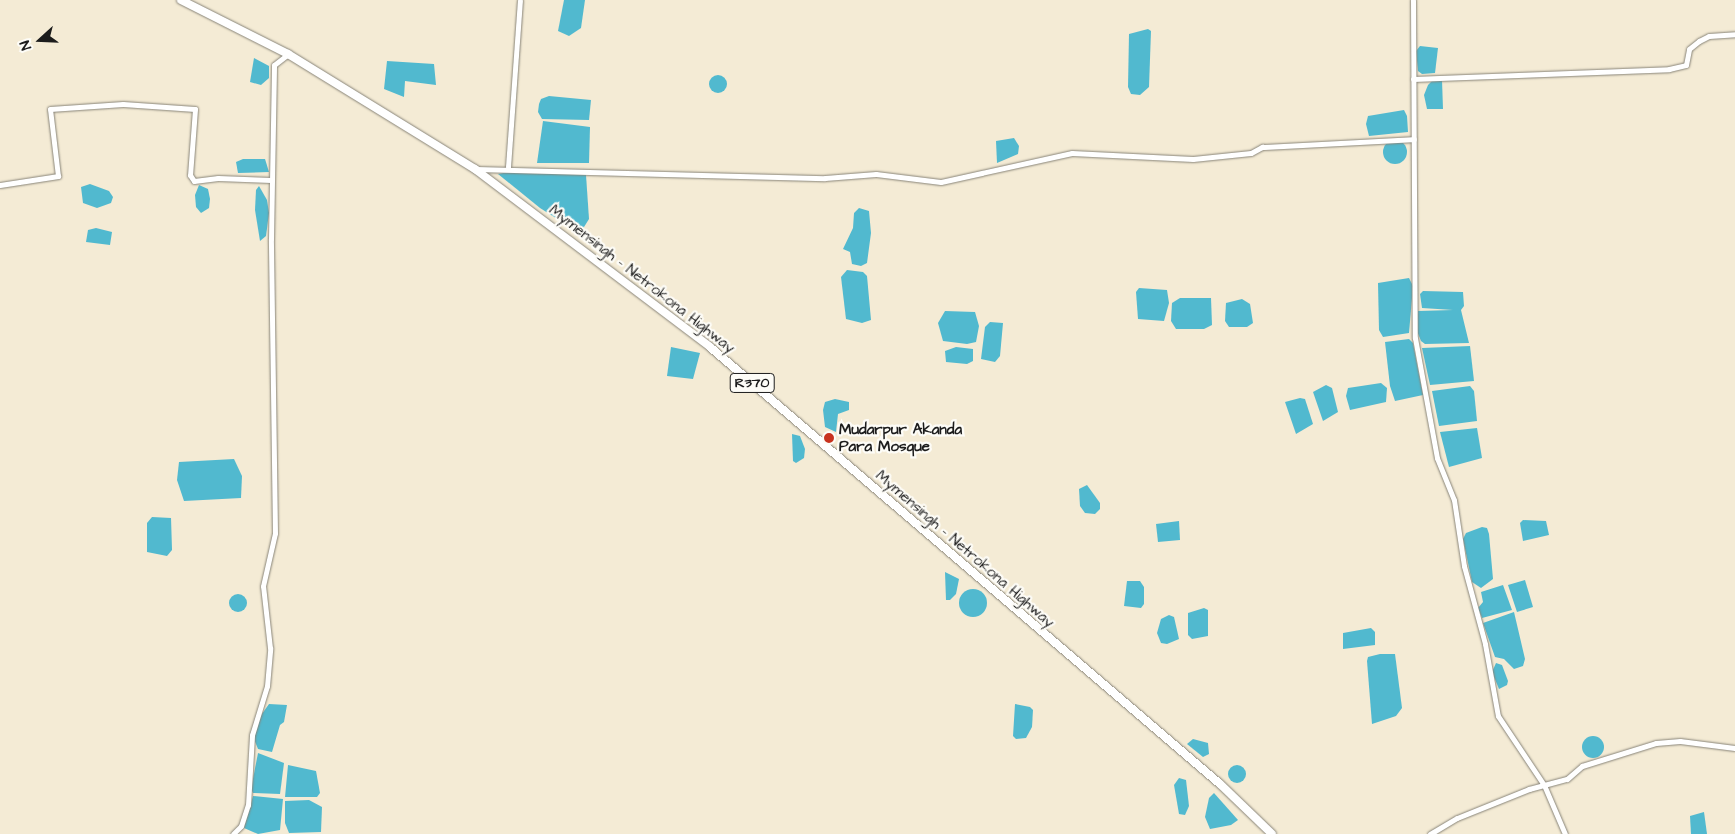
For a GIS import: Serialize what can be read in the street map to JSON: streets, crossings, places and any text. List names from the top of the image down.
{
  "streets": {
    "main road": ["Mymensingh - Netrokona Highway", "R370"]
  },
  "places": ["Mudarpur Akanda Para Mosque"],
  "north": "left"
}
